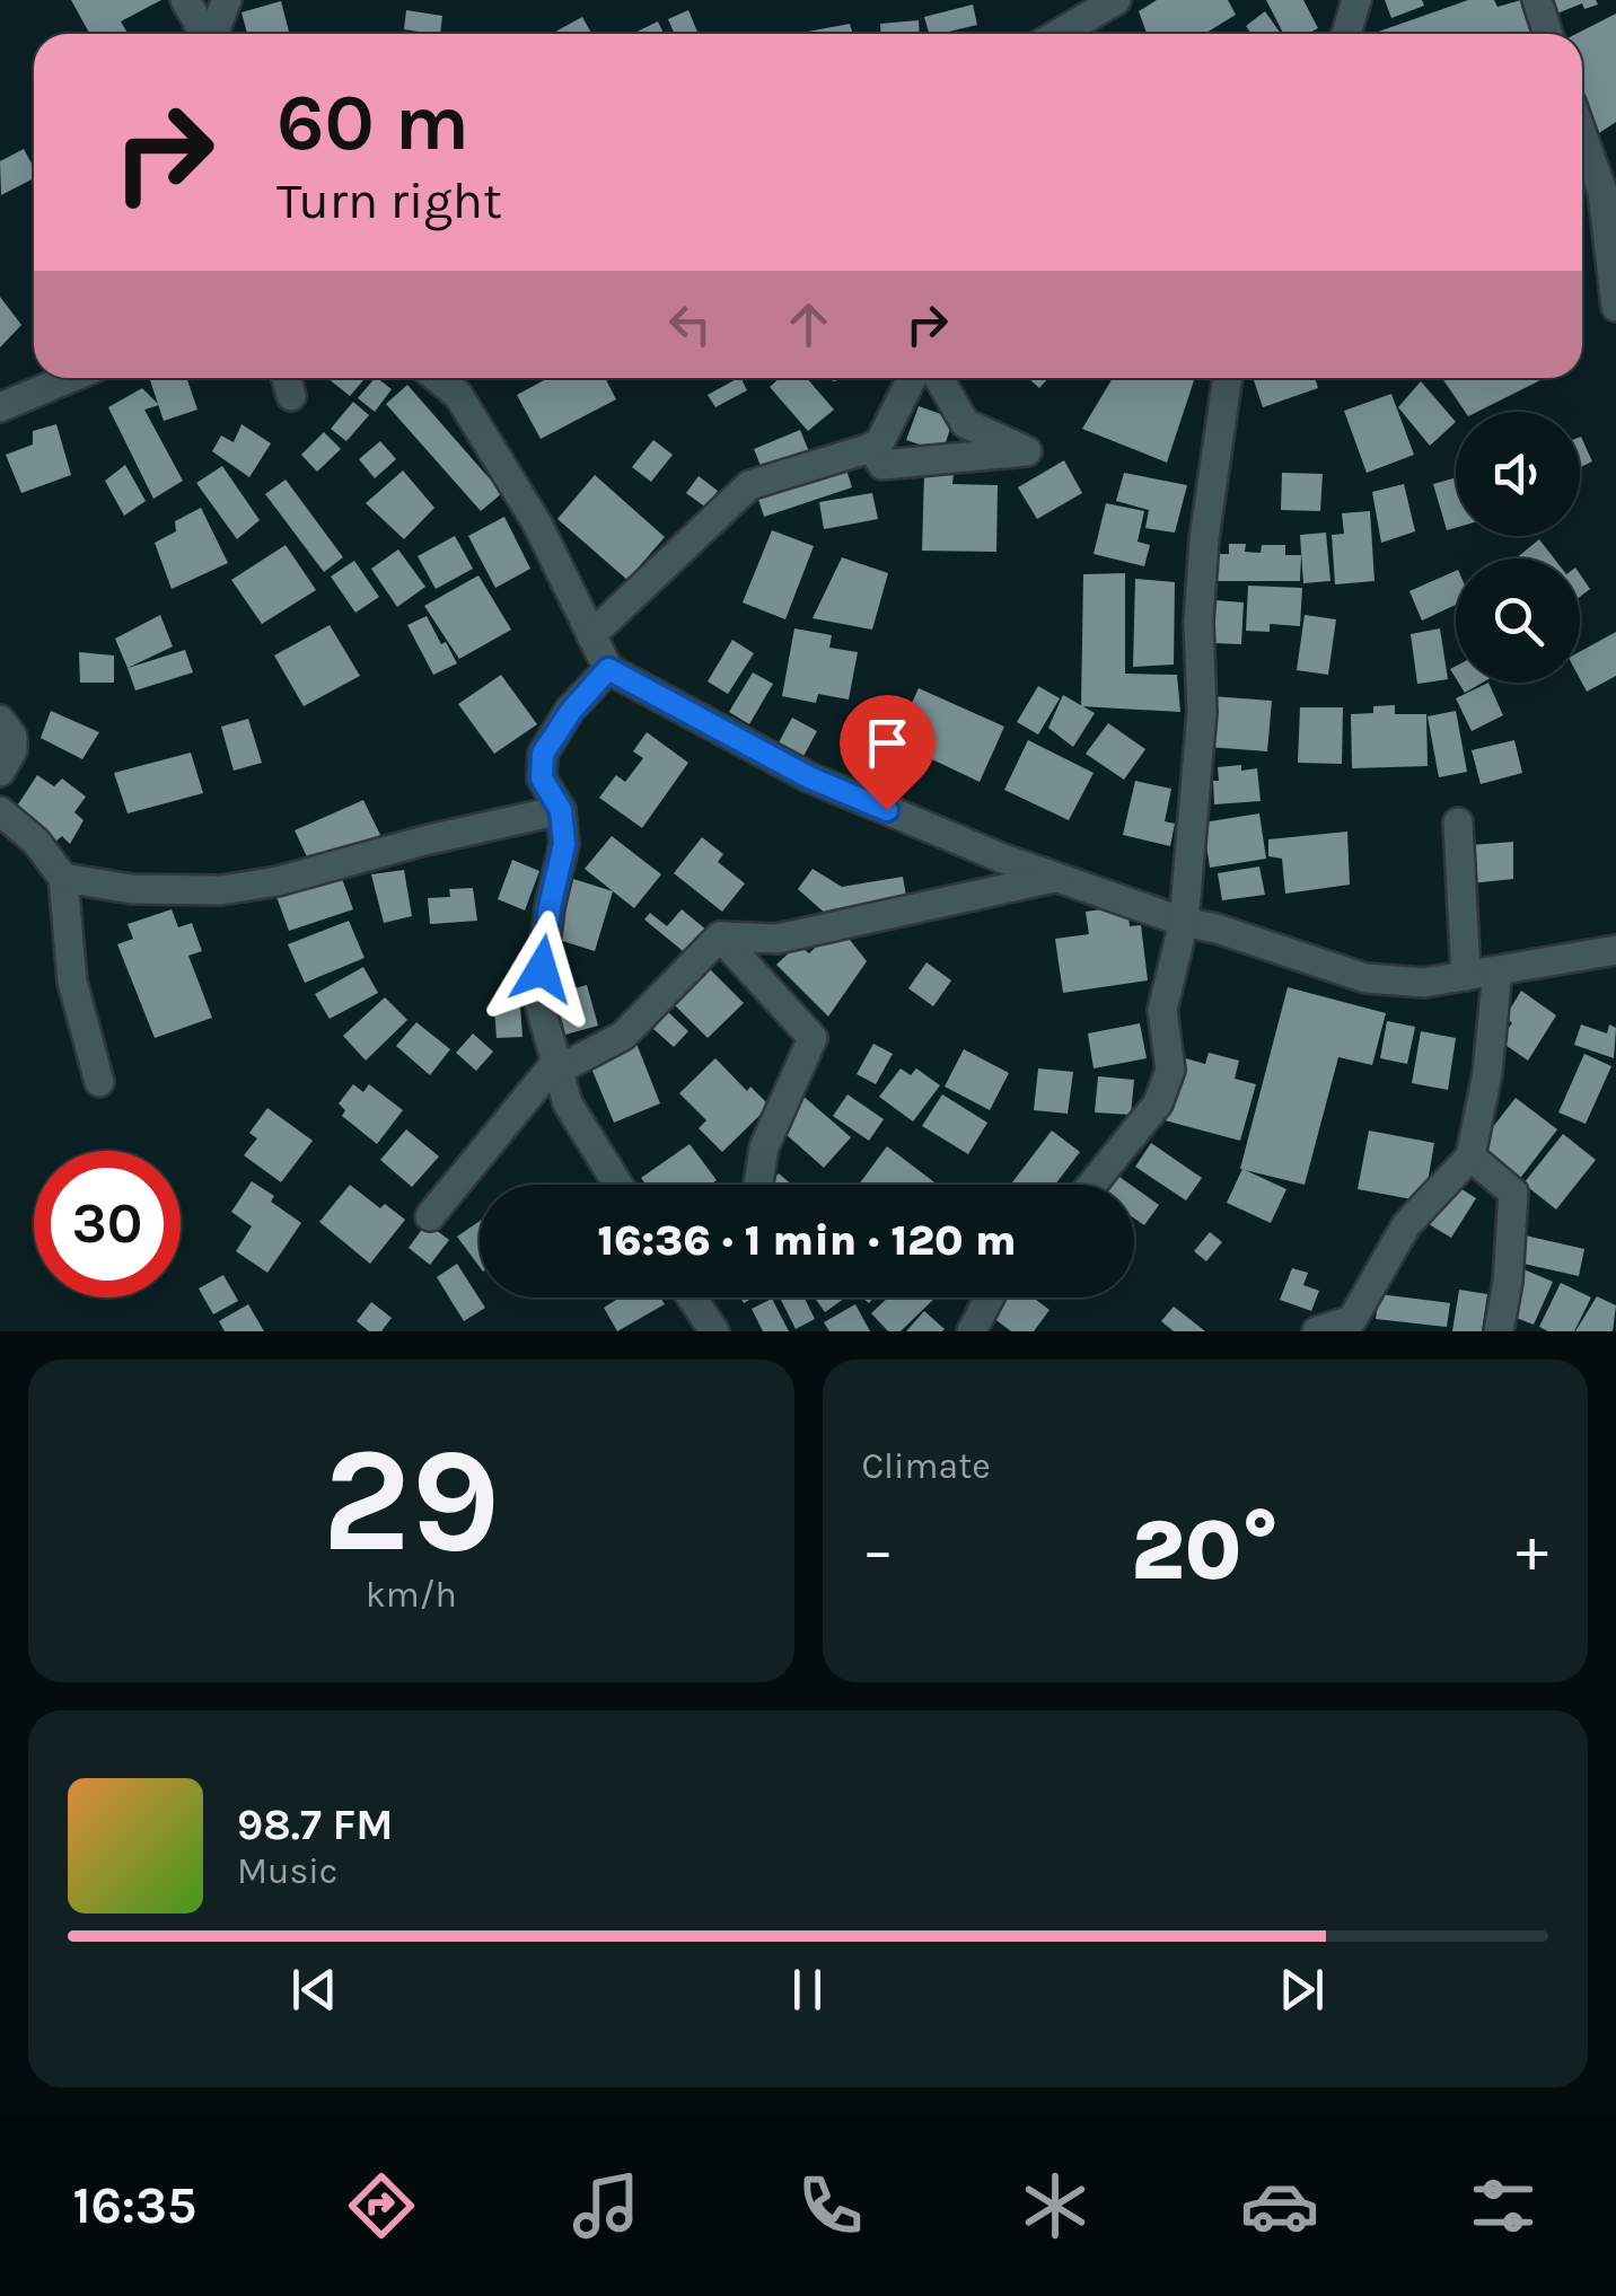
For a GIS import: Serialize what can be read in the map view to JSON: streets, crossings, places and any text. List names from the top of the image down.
{
  "page": {
    "turn": ["60 m", "Turn right"],
    "limit": "30",
    "trip": "16:36 · 1 min · 120 m",
    "tile": [
      ["29", "km/h"],
      "Climate"
    ],
    "heat": ["−", "20°", "+"],
    "song": ["98.7 FM", "Music"],
    "tabs": "16:35"
  }
}
